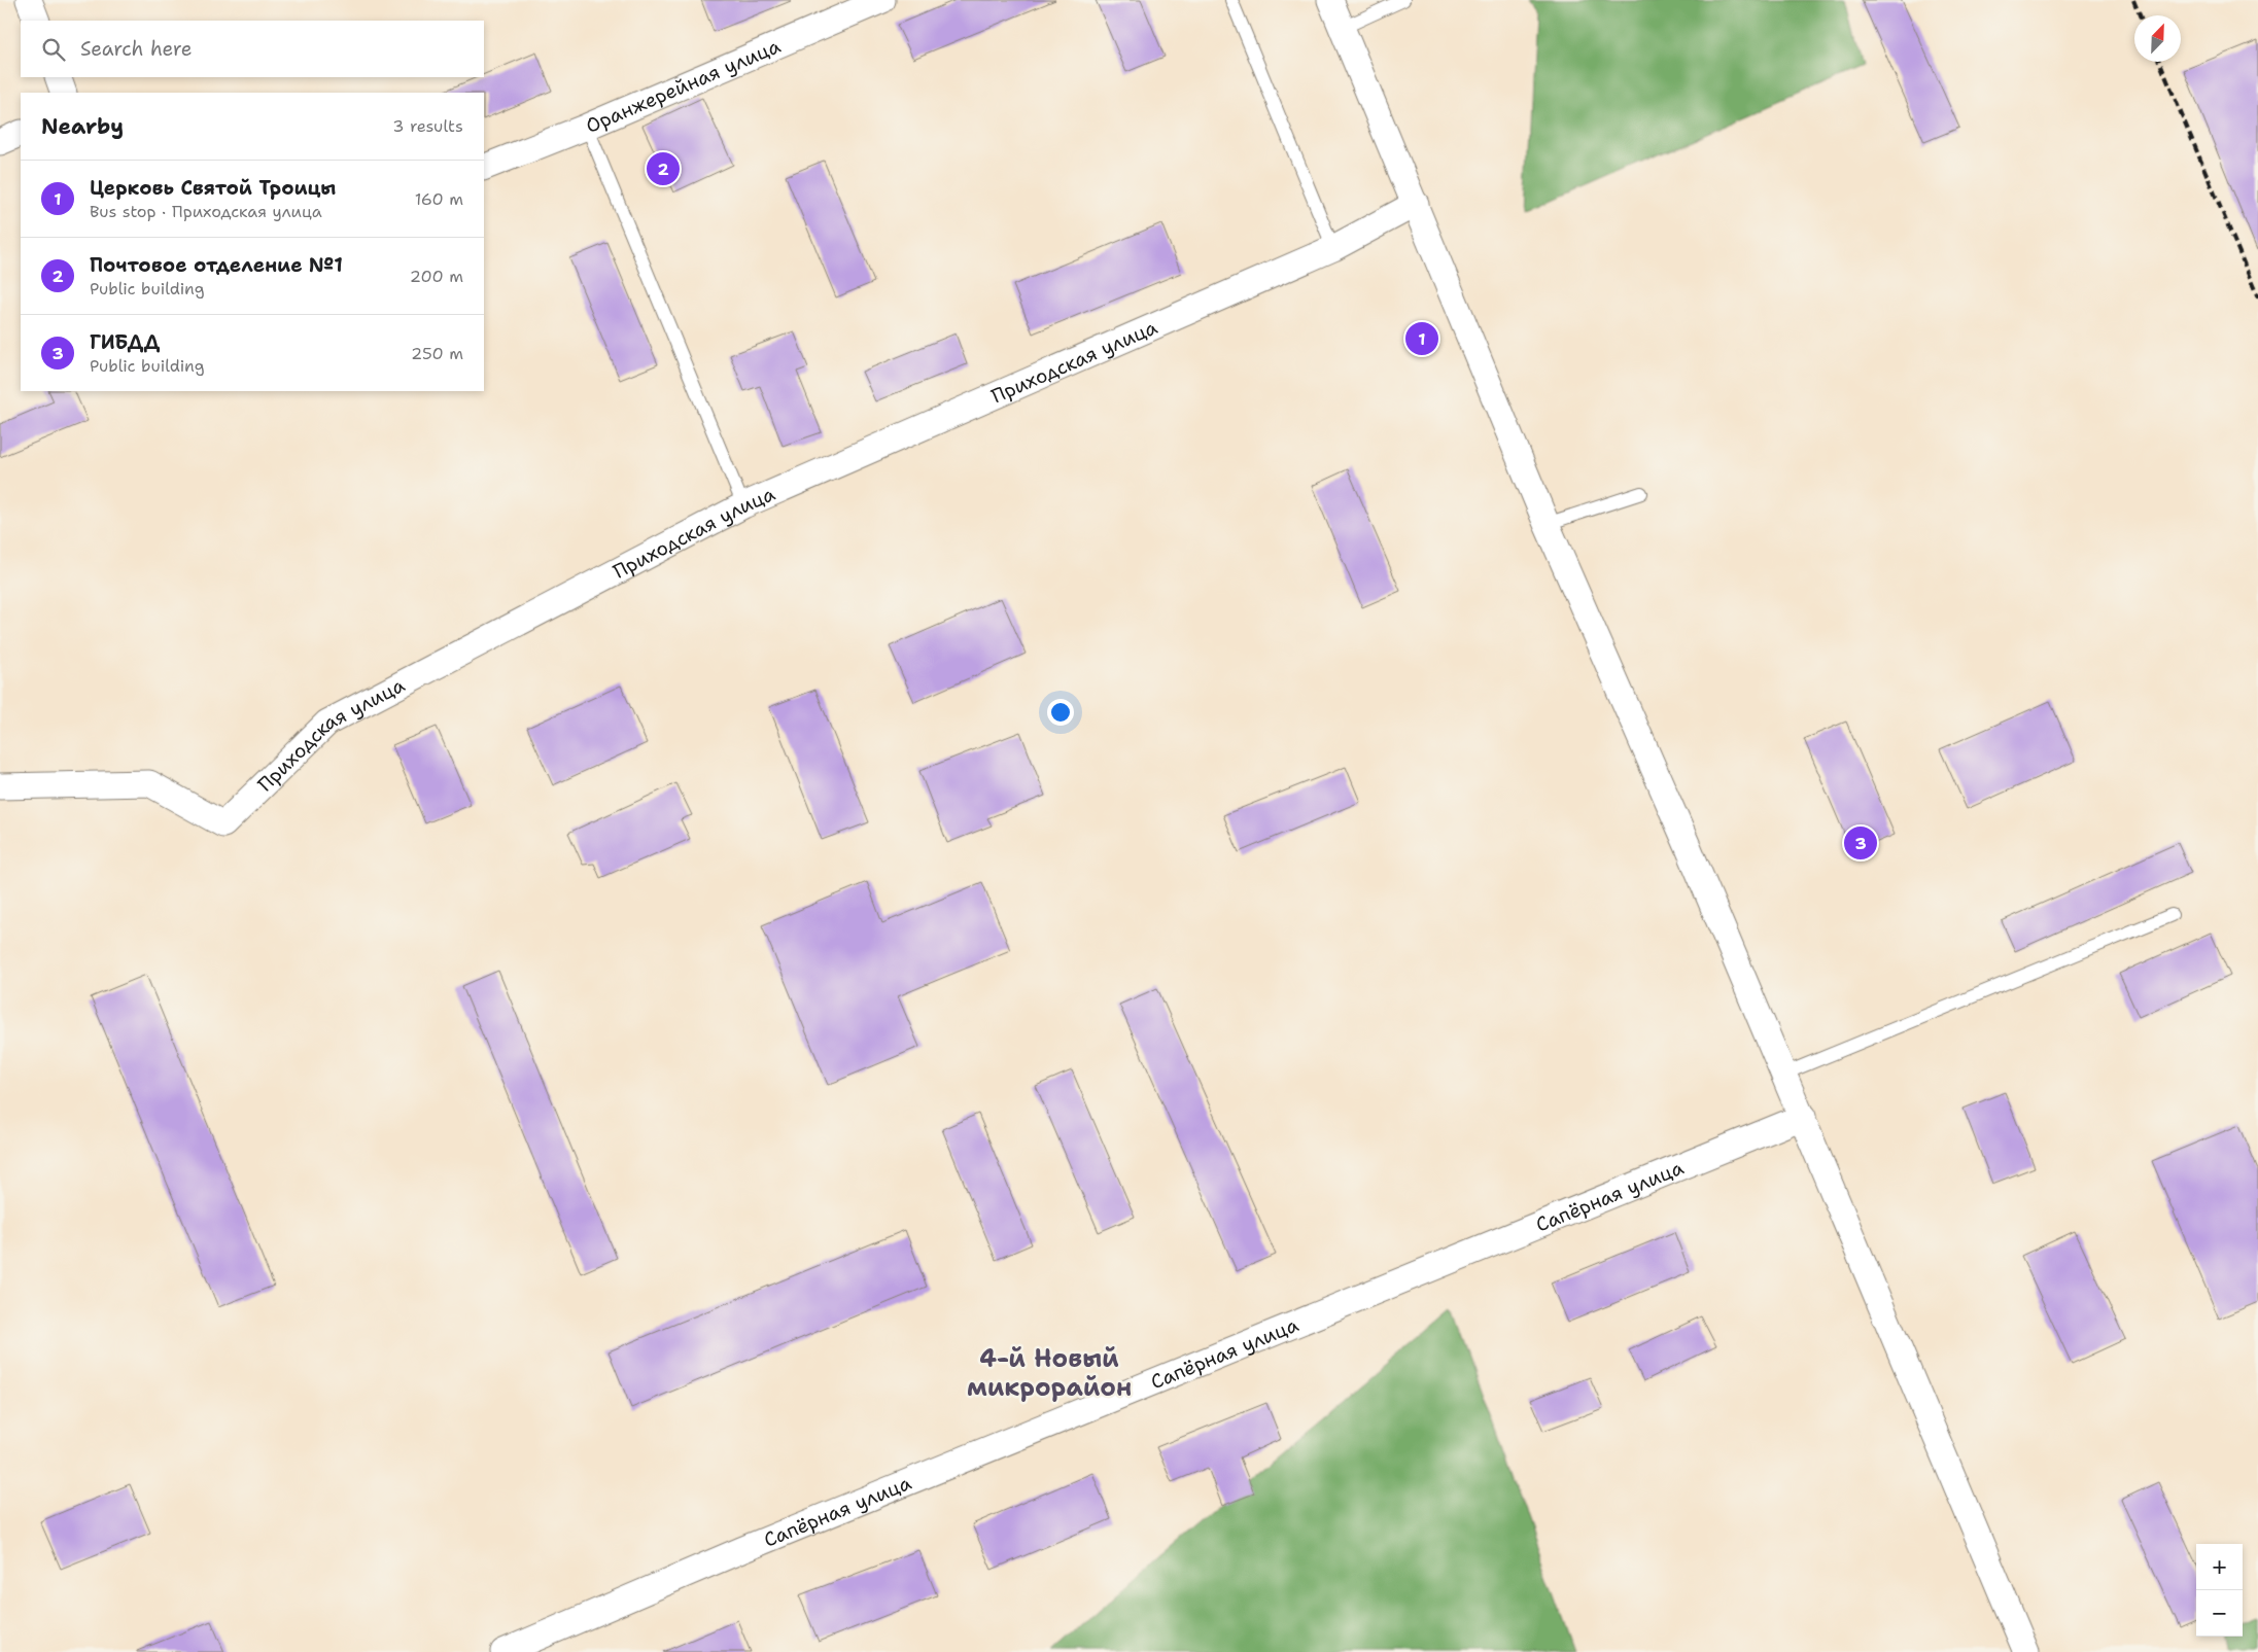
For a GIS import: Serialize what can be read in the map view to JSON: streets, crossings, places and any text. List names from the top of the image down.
{
  "streets": {
    "street": ["Оранжерейная улица", "Приходская улица", "Сапёрная улица"]
  },
  "districts": ["4-й Новый микрорайон"],
  "north": "top right",
  "page": {
    "search": "Search here",
    "heading": ["Nearby", "3 results"],
    "pins": ["2", "1", "3"],
    "list": [
      {
        "mark": "1",
        "name": "Церковь Святой Троицы",
        "note": "Bus stop · Приходская улица",
        "value": "160 m"
      },
      {
        "mark": "2",
        "name": "Почтовое отделение №1",
        "note": "Public building",
        "value": "200 m"
      },
      {
        "mark": "3",
        "name": "ГИБДД",
        "note": "Public building",
        "value": "250 m"
      }
    ],
    "map_buttons": ["+", "−"]
  }
}
